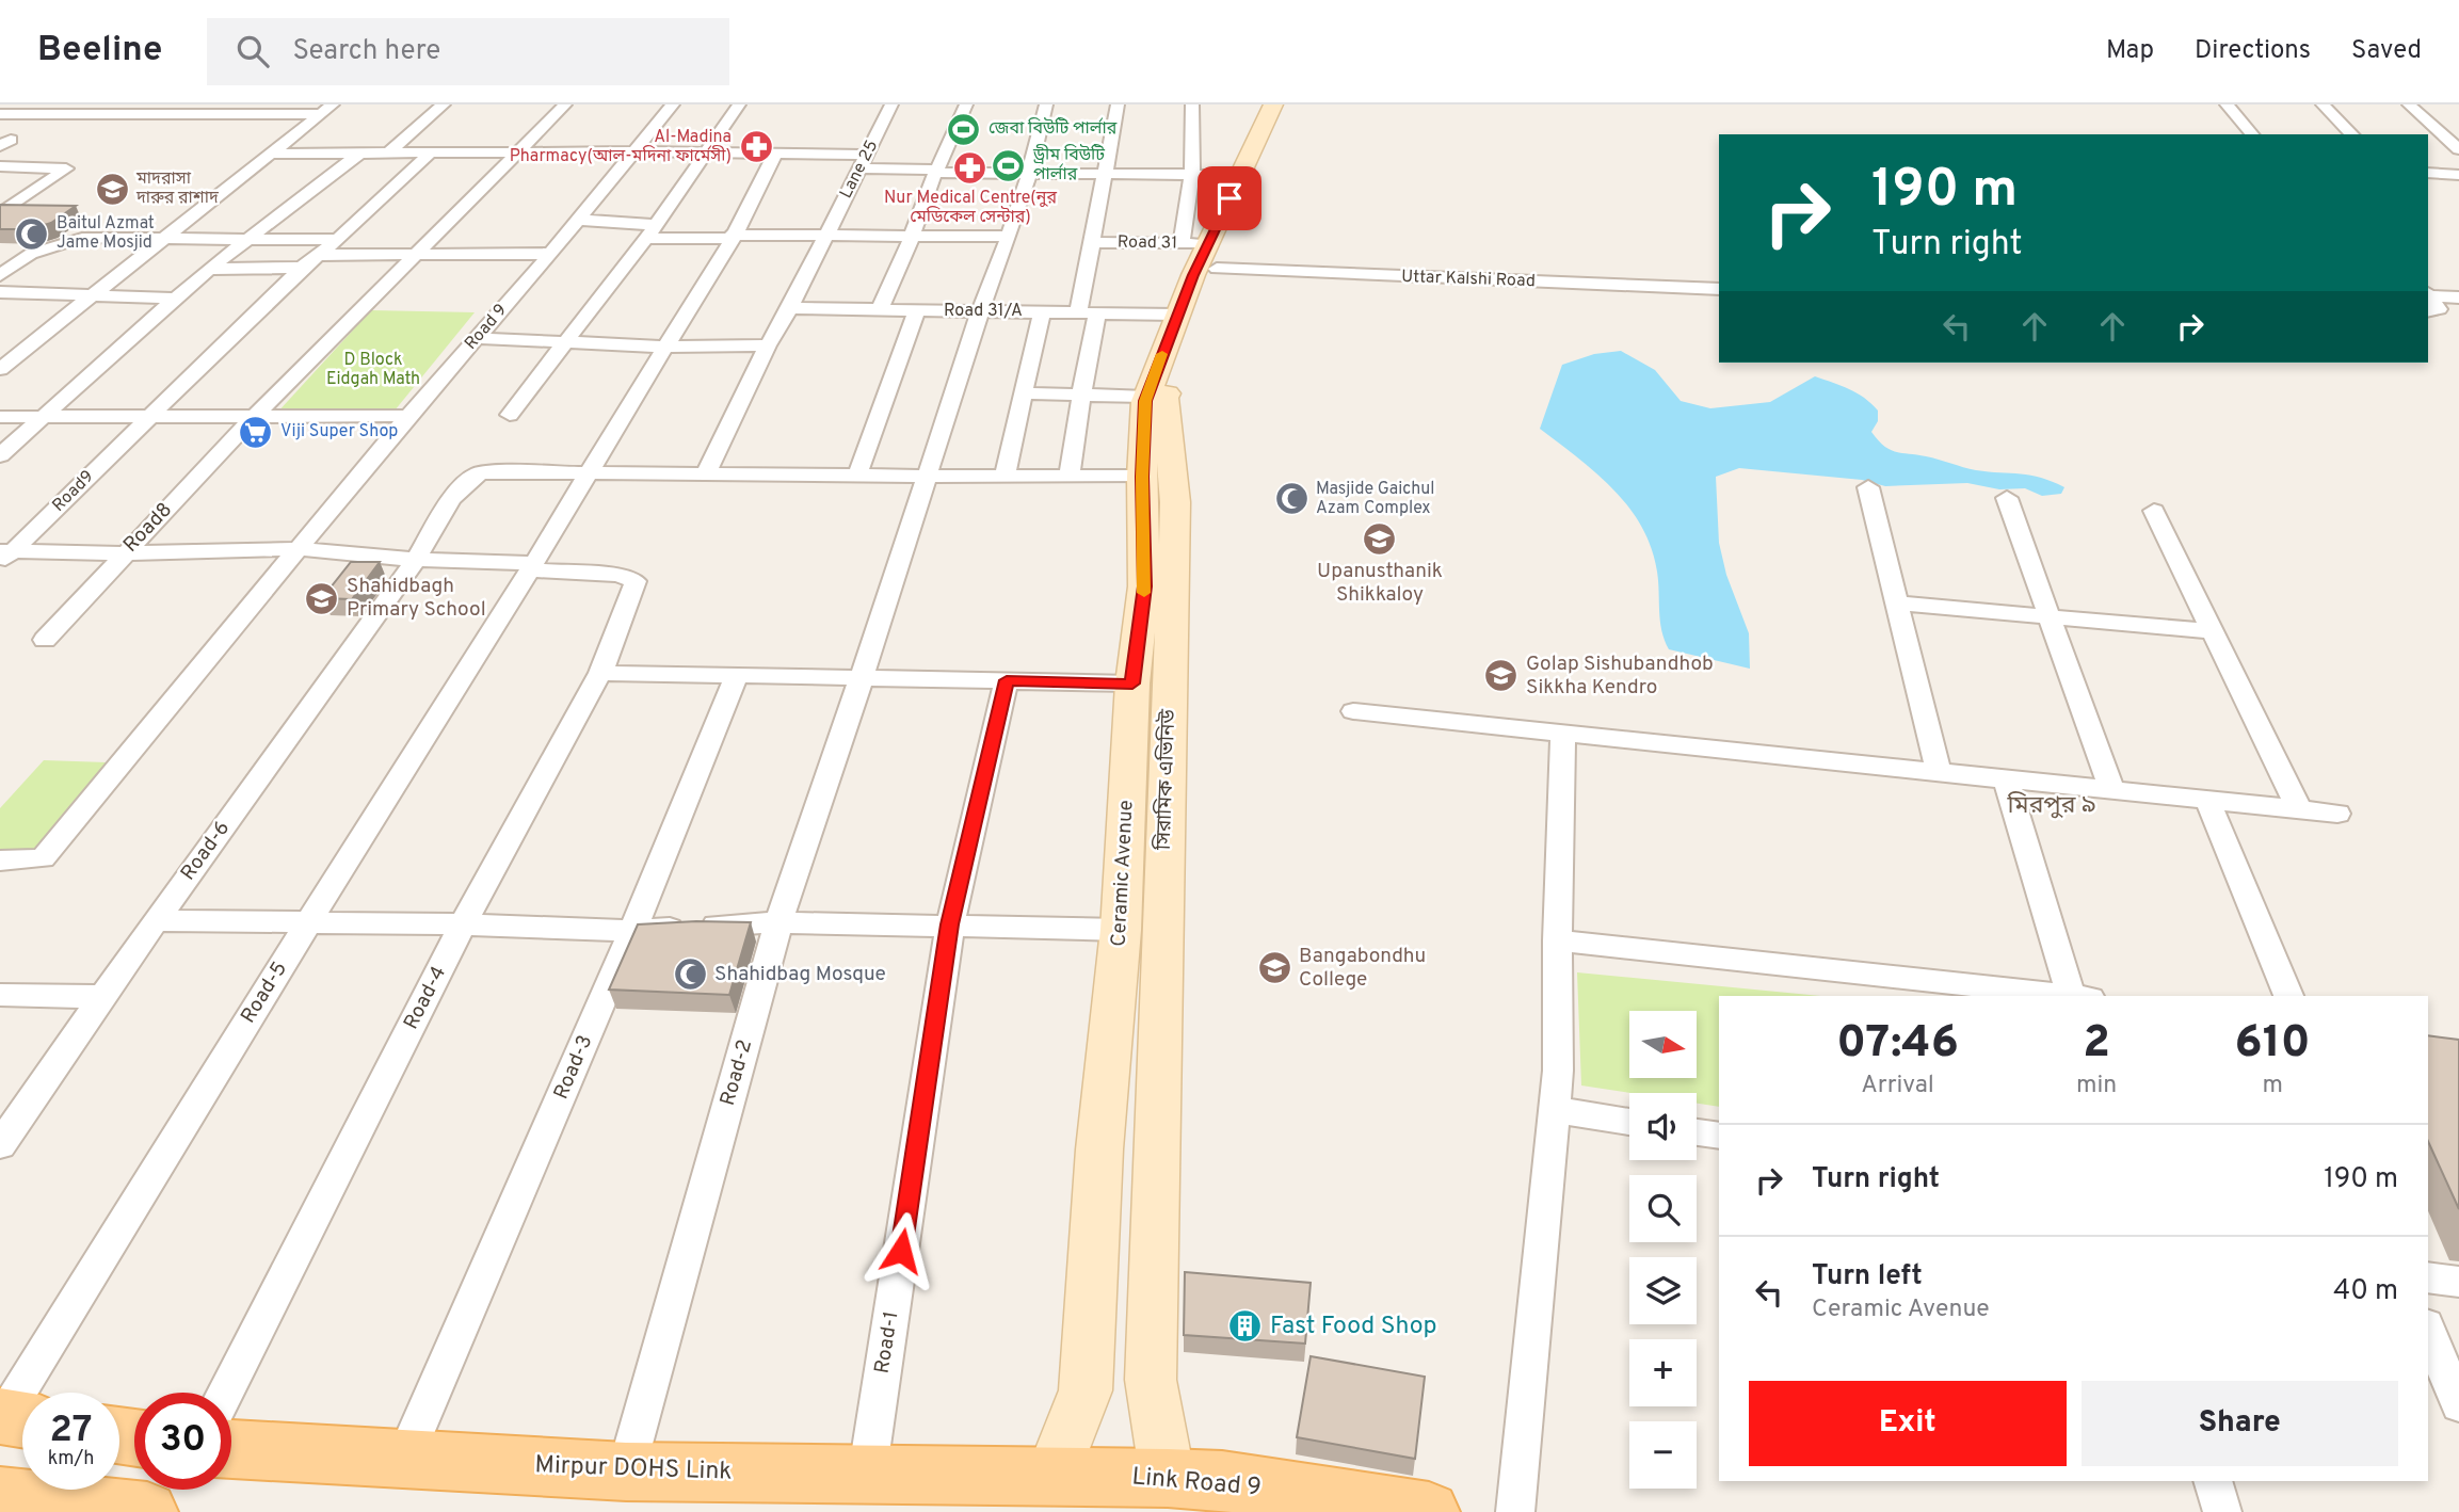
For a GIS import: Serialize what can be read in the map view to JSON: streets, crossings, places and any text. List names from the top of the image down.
{
  "streets": {
    "main road": [
      "সিরামিক এভিনিউ",
      "Ceramic Avenue",
      "Mirpur DOHS Link",
      "Link Road 9"
    ],
    "street": [
      "Lane 25",
      "Road 31",
      "Uttar Kalshi Road",
      "Road 31/A",
      "Road 9",
      "Road9",
      "Road8",
      "Road-6",
      "Road-5",
      "Road-4",
      "Road-3",
      "Road-2",
      "Road-1"
    ]
  },
  "crossings": [
    ["Lane 25", "Road 31/A"],
    ["Lane 25", "Road-6"],
    ["Road 31", "Uttar Kalshi Road"],
    ["Road 31", "সিরামিক এভিনিউ"],
    ["Road 31", "Ceramic Avenue"],
    ["Uttar Kalshi Road", "সিরামিক এভিনিউ"],
    ["Uttar Kalshi Road", "Ceramic Avenue"],
    ["Road 31/A", "Ceramic Avenue"],
    ["Road 31/A", "Road-2"],
    ["সিরামিক এভিনিউ", "Ceramic Avenue"],
    ["সিরামিক এভিনিউ", "Link Road 9"],
    ["Road-6", "Ceramic Avenue"],
    ["Road-6", "Road-5"],
    ["Road-6", "Road-2"],
    ["Ceramic Avenue", "Mirpur DOHS Link"],
    ["Ceramic Avenue", "Link Road 9"],
    ["Road-5", "Road-4"],
    ["Road-3", "Mirpur DOHS Link"],
    ["Road-2", "Mirpur DOHS Link"],
    ["Road-1", "Mirpur DOHS Link"],
    ["Mirpur DOHS Link", "Link Road 9"]
  ],
  "districts": ["মিরপুর ৯"],
  "parks": ["D Block Eidgah Math"],
  "places": {
    "sports": ["জেবা বিউটি পার্লার", "ড্রীম বিউটি পার্লার"],
    "pharmacy": ["Al-Madina Pharmacy(আল-মদিনা ফার্মেসী)", "Nur Medical Centre(নুর মেডিকেল সেন্টার)"],
    "school or university": [
      "মাদরাসা দারুর রাশাদ",
      "Upanusthanik Shikkaloy",
      "Shahidbagh Primary School",
      "Golap Sishubandhob Sikkha Kendro",
      "Bangabondhu College"
    ],
    "mosque": ["Baitul Azmat Jame Mosjid", "Masjide Gaichul Azam Complex", "Shahidbag Mosque"],
    "supermarket": ["Viji Super Shop"],
    "building": ["Fast Food Shop"]
  },
  "north": "right",
  "page": {
    "header": "Beeline",
    "search": "Search here",
    "nav": ["Map", "Directions", "Saved"],
    "turn": ["190 m", "Turn right"],
    "eta": [
      "07:46",
      "Arrival",
      "2",
      "min",
      "610",
      "m"
    ],
    "map_buttons": ["+", "−"],
    "list": [
      {
        "name": "Turn right",
        "value": "190 m"
      },
      {
        "name": "Turn left",
        "note": "Ceramic Avenue",
        "value": "40 m"
      }
    ],
    "buttons": ["Exit", "Share"],
    "speed": "27 km/h",
    "limit": "30"
  }
}
